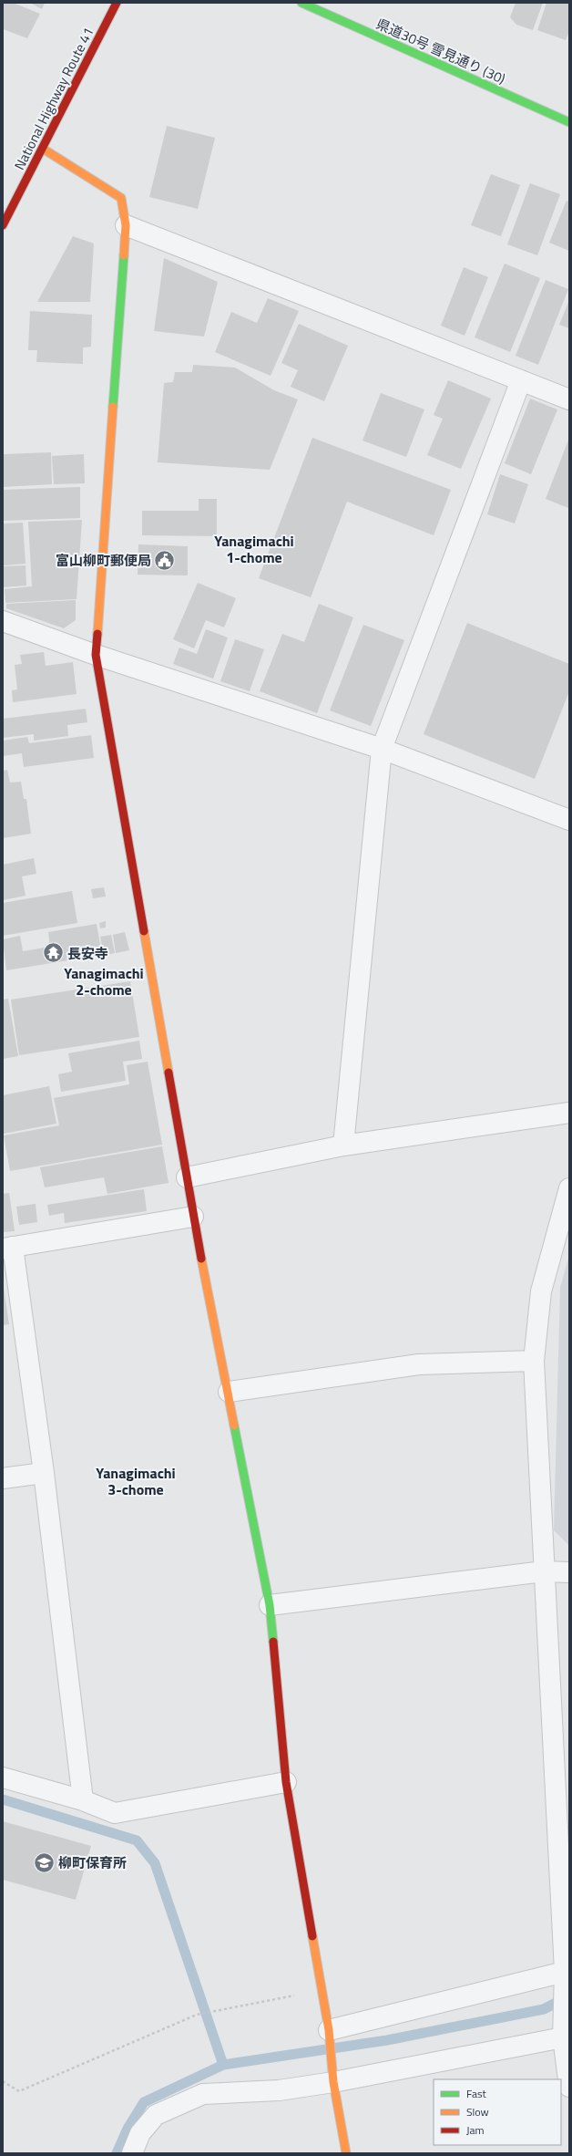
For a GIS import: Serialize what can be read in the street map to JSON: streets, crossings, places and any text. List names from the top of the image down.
{
  "streets": {
    "main road": ["県道30号 雪見通り (30)", "National Highway Route 41"]
  },
  "districts": ["Yanagimachi 1-chome", "Yanagimachi 2-chome", "Yanagimachi 3-chome"],
  "places": {
    "public building": ["富山柳町郵便局"],
    "temple": ["長安寺"],
    "school or university": ["柳町保育所"]
  },
  "legend": ["Fast", "Slow", "Jam"]
}
